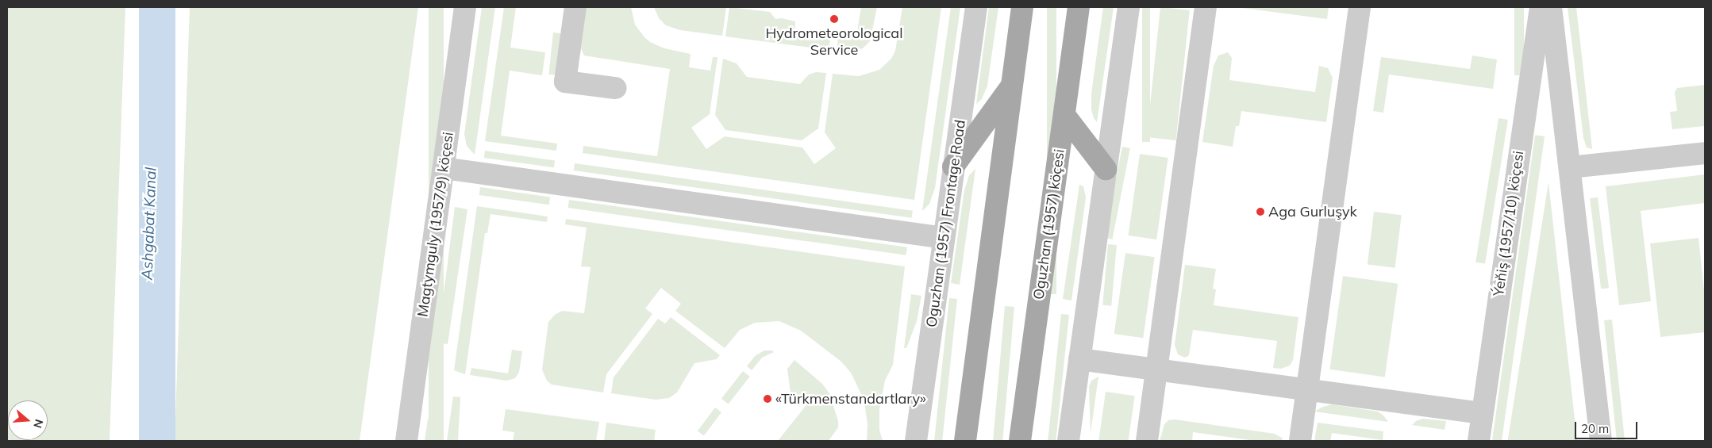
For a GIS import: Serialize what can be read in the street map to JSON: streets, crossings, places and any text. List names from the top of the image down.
{
  "streets": {
    "main road": ["Oguzhan (1957) köçesi"],
    "street": ["Oguzhan (1957) Frontage Road", "Ýeňiş (1957/10) köçesi", "Magtymguly (1957/9) köçesi"]
  },
  "water": ["Ashgabat Kanal"],
  "places": ["Hydrometeorological Service", "Aga Gurluşyk", "«Türkmenstandartlary»"],
  "scale_bar": "20 m",
  "north": "right"
}
